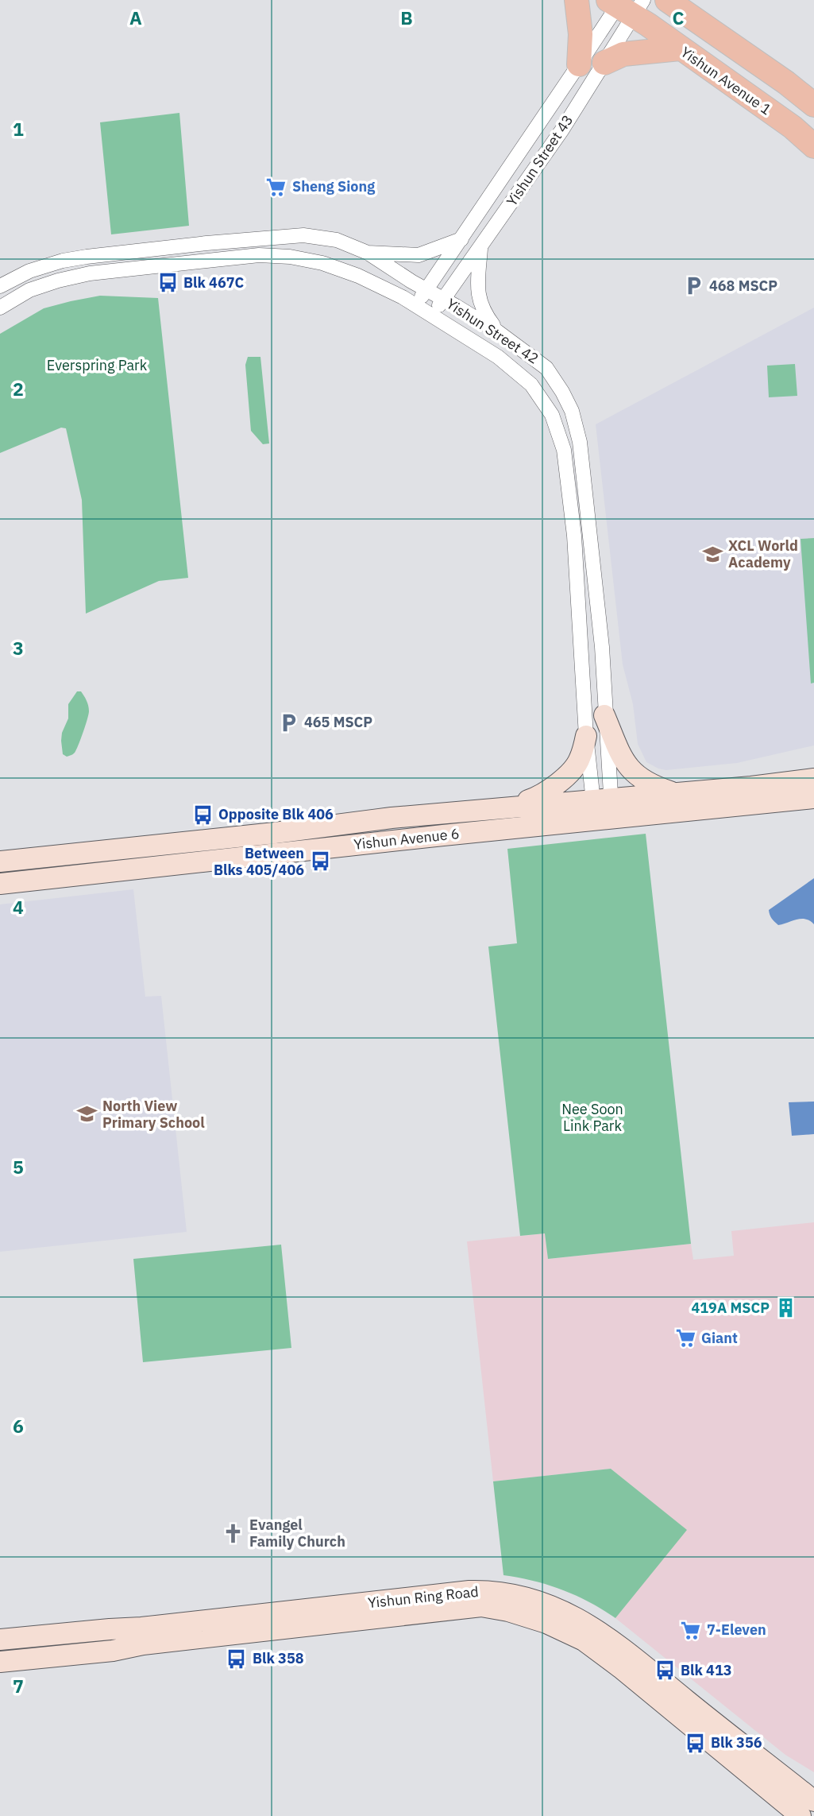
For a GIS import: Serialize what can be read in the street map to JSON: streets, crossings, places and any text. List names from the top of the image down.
{
  "streets": {
    "main road": ["Yishun Avenue 1", "Yishun Avenue 6", "Yishun Ring Road"],
    "street": ["Yishun Street 43", "Yishun Street 42"]
  },
  "crossings": [
    ["Yishun Avenue 1", "Yishun Street 43"],
    ["Yishun Street 43", "Yishun Street 42"],
    ["Yishun Street 42", "Yishun Avenue 6"]
  ],
  "parks": ["Everspring Park", "Nee Soon Link Park"],
  "places": {
    "supermarket": ["Sheng Siong", "Giant", "7-Eleven"],
    "bus stop": [
      "Blk 467C",
      "Opposite Blk 406",
      "Between Blks 405/406",
      "Blk 358",
      "Blk 413",
      "Blk 356"
    ],
    "parking": ["468 MSCP", "465 MSCP"],
    "school or university": ["XCL World Academy", "North View Primary School"],
    "building": ["419A MSCP"],
    "church": ["Evangel Family Church"]
  },
  "grid": {
    "columns": ["A", "B", "C"],
    "rows": [
      "1",
      "2",
      "3",
      "4",
      "5",
      "6",
      "7"
    ]
  }
}
